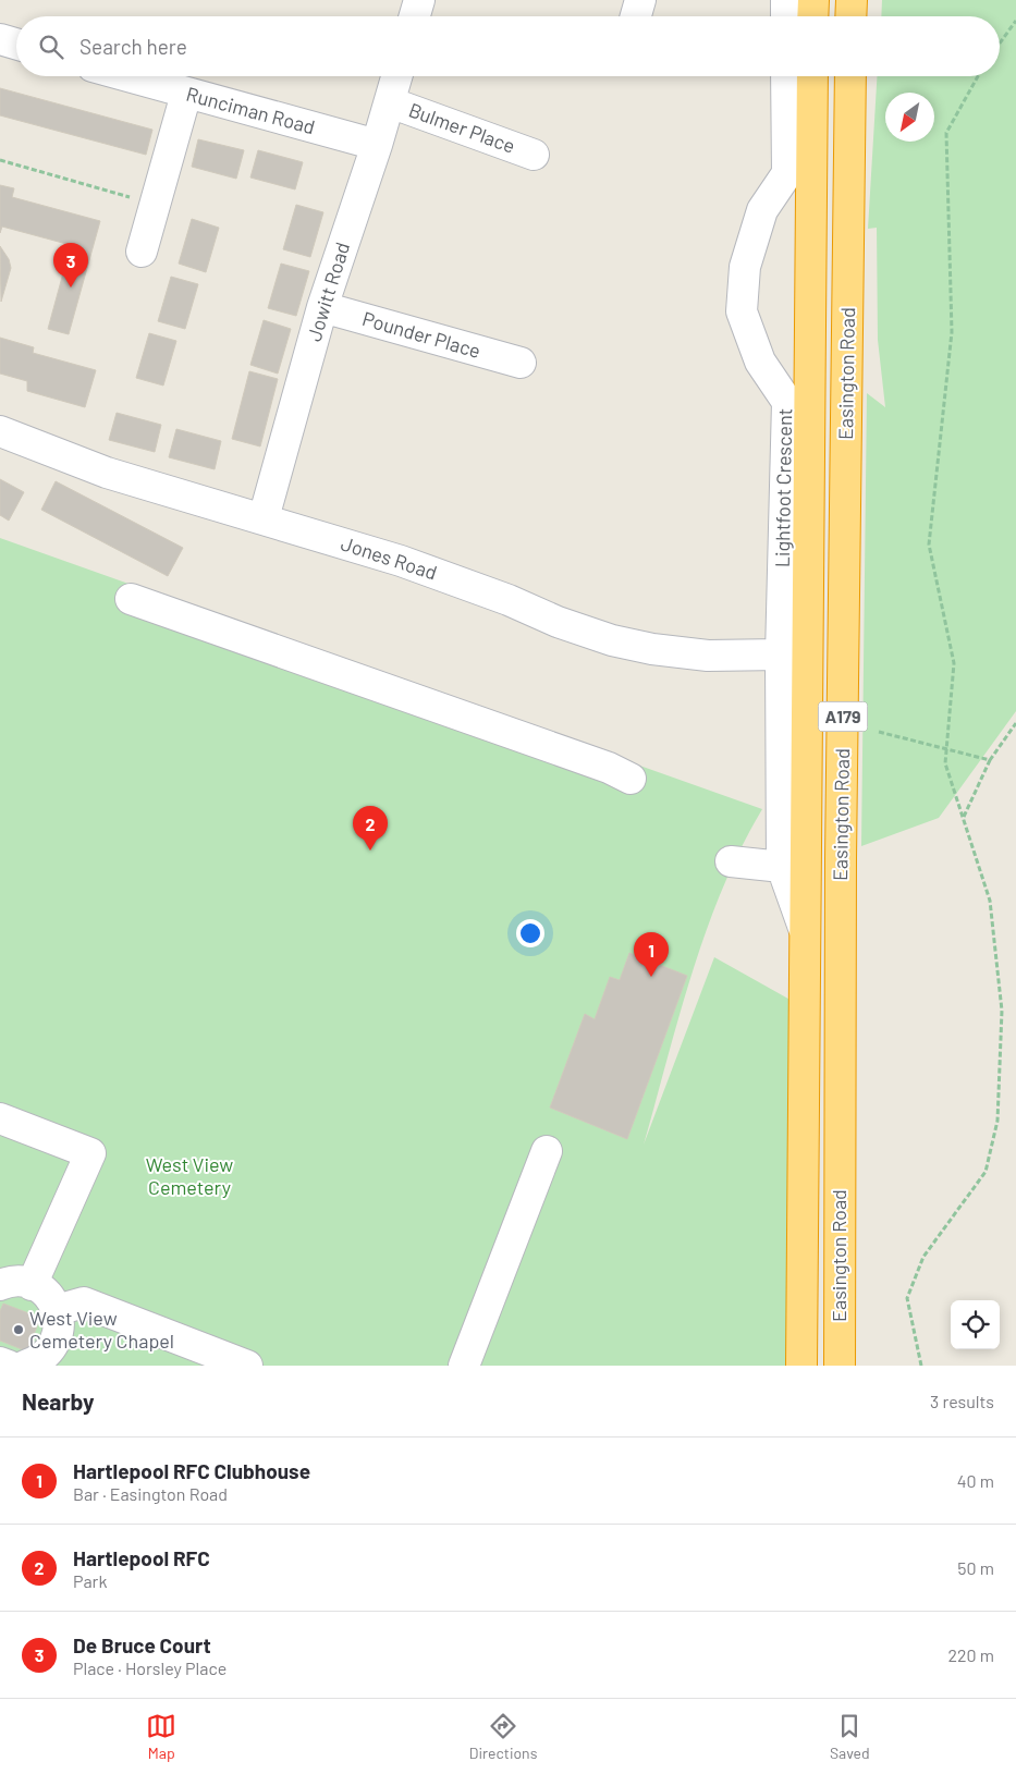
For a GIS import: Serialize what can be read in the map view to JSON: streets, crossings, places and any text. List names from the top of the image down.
{
  "streets": {
    "highway": ["Easington Road", "A179"],
    "street": [
      "Runciman Road",
      "Bulmer Place",
      "Jowitt Road",
      "Pounder Place",
      "Lightfoot Crescent",
      "Jones Road"
    ]
  },
  "crossings": [
    ["Runciman Road", "Jowitt Road"],
    ["Bulmer Place", "Jowitt Road"],
    ["Jowitt Road", "Pounder Place"],
    ["Jowitt Road", "Jones Road"],
    ["Easington Road", "Lightfoot Crescent"],
    ["Lightfoot Crescent", "Jones Road"]
  ],
  "parks": ["West View Cemetery"],
  "places": ["West View Cemetery Chapel"],
  "north": "bottom left",
  "page": {
    "search": "Search here",
    "pins": ["3", "2", "1"],
    "heading": ["Nearby", "3 results"],
    "list": [
      {
        "mark": "1",
        "name": "Hartlepool RFC Clubhouse",
        "note": "Bar · Easington Road",
        "value": "40 m"
      },
      {
        "mark": "2",
        "name": "Hartlepool RFC",
        "note": "Park",
        "value": "50 m"
      },
      {
        "mark": "3",
        "name": "De Bruce Court",
        "note": "Place · Horsley Place",
        "value": "220 m"
      }
    ],
    "nav": ["Map", "Directions", "Saved"]
  }
}
